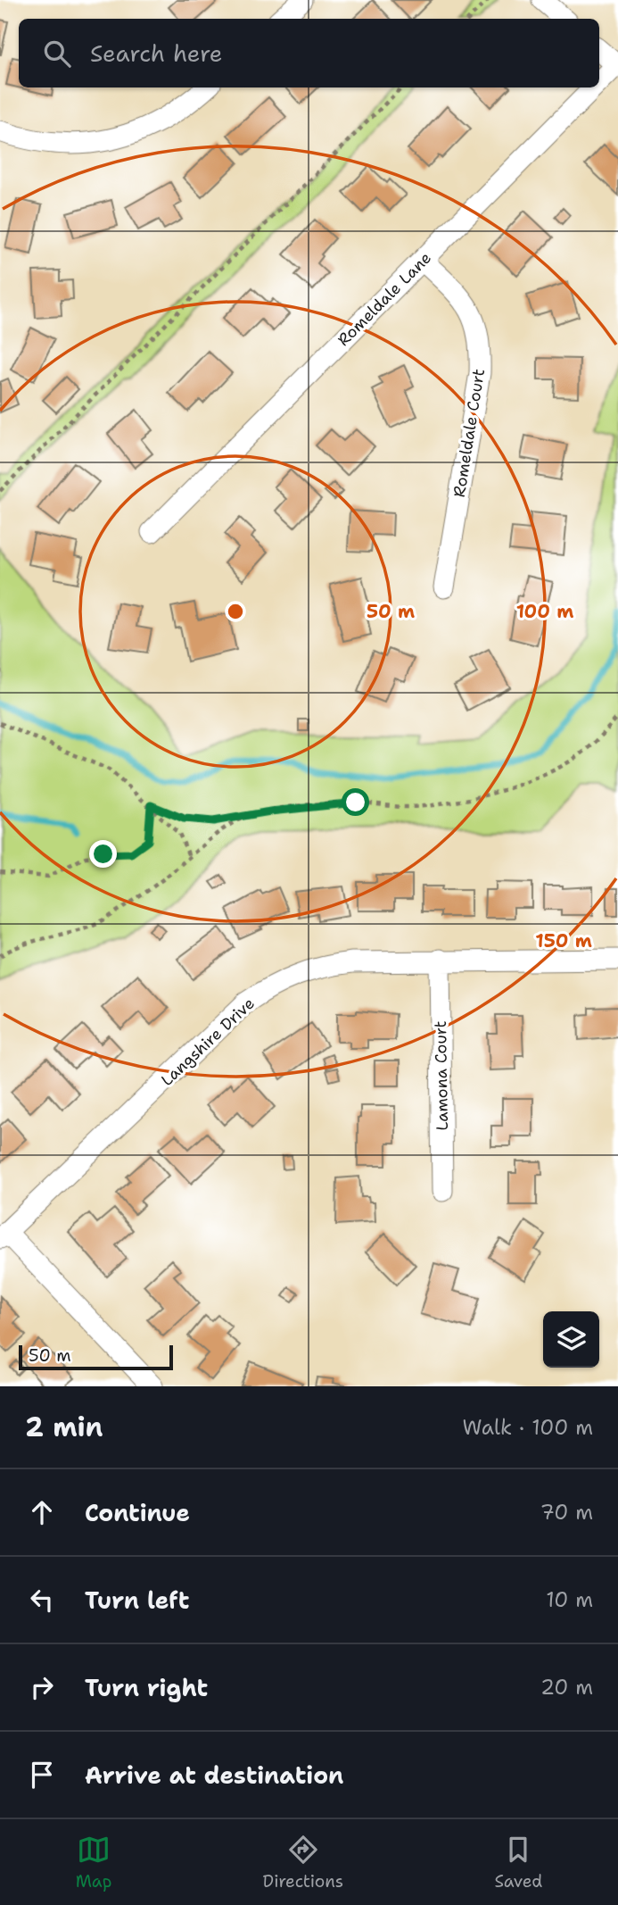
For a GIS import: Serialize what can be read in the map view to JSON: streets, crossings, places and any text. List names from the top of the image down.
{
  "streets": {
    "street": [
      "Romeldale Lane",
      "Romeldale Court",
      "Langshire Drive",
      "Lamona Court"
    ]
  },
  "crossings": [
    ["Romeldale Lane", "Romeldale Court"],
    ["Langshire Drive", "Lamona Court"]
  ],
  "scale_bar": "50 m",
  "page": {
    "search": "Search here",
    "scale": "50 m",
    "heading": ["2 min", "Walk · 100 m"],
    "list": [
      ["Continue", "70 m"],
      ["Turn left", "10 m"],
      ["Turn right", "20 m"],
      "Arrive at destination"
    ],
    "nav": ["Map", "Directions", "Saved"]
  },
  "rings": ["50 m", "100 m", "150 m"]
}
